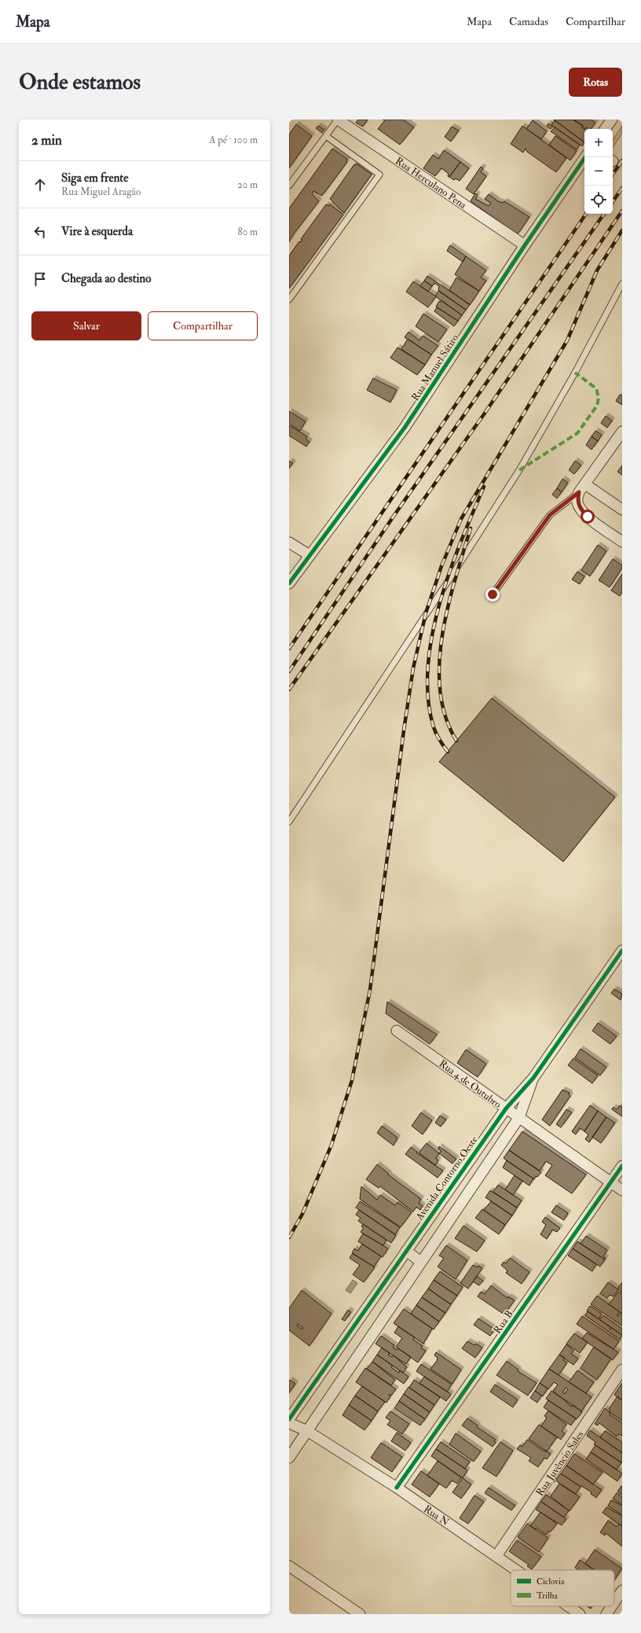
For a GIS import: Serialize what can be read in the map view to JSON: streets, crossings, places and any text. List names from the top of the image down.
{
  "streets": {
    "street": [
      "Rua Herculano Pena",
      "Rua Manuel Sátiro",
      "Rua 4 de Outubro",
      "Avenida Contorno Oeste",
      "Rua B",
      "Rua Juvêncio Sales",
      "Rua N"
    ]
  },
  "crossings": [
    ["Rua Herculano Pena", "Rua Manuel Sátiro"],
    ["Rua 4 de Outubro", "Avenida Contorno Oeste"],
    ["Rua 4 de Outubro", "Rua B"],
    ["Avenida Contorno Oeste", "Rua N"],
    ["Rua B", "Rua N"],
    ["Rua Juvêncio Sales", "Rua N"]
  ],
  "legend": ["Ciclovia", "Trilha"],
  "page": {
    "header": "Mapa",
    "nav": ["Mapa", "Camadas", "Compartilhar"],
    "buttons": [
      "Rotas",
      ["Salvar", "Compartilhar"]
    ],
    "title": "Onde estamos",
    "heading": ["2 min", "A pé · 100 m"],
    "map_buttons": ["+", "−"],
    "list": [
      ["Siga em frente", "Rua Miguel Aragão", "20 m"],
      ["Vire à esquerda", "80 m"],
      "Chegada ao destino"
    ]
  }
}
